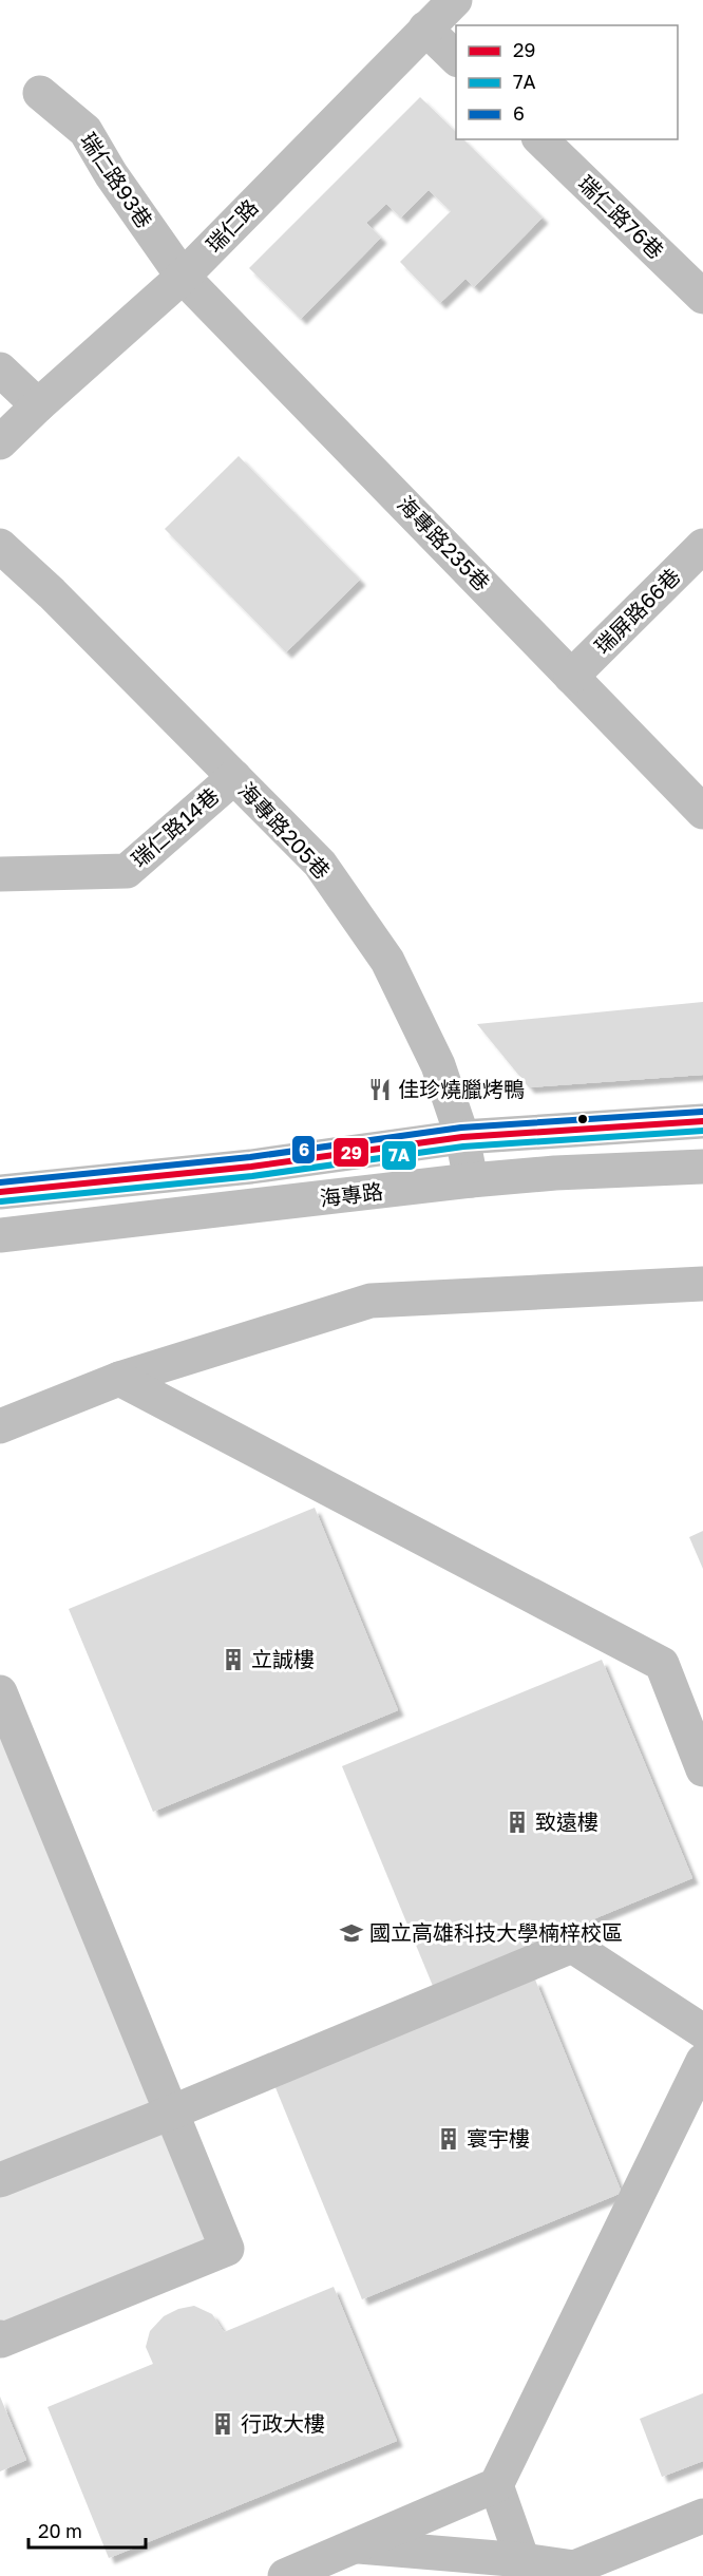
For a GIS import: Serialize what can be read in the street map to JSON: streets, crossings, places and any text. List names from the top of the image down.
{
  "streets": {
    "street": [
      "瑞仁路93巷",
      "瑞仁路76巷",
      "瑞仁路",
      "海專路235巷",
      "瑞屏路66巷",
      "瑞仁路14巷",
      "海專路205巷",
      "海專路"
    ]
  },
  "crossings": [
    ["瑞仁路93巷", "瑞仁路"],
    ["瑞仁路93巷", "海專路235巷"],
    ["瑞仁路", "海專路235巷"],
    ["海專路235巷", "瑞屏路66巷"],
    ["瑞仁路14巷", "海專路205巷"],
    ["海專路205巷", "海專路"]
  ],
  "places": {
    "restaurant": ["佳珍燒臘烤鴨"],
    "building": [
      "立誠樓",
      "致遠樓",
      "寰宇樓",
      "行政大樓"
    ],
    "school or university": ["國立高雄科技大學楠梓校區"]
  },
  "lines": ["transit line 6", "transit line 29", "transit line 7A"],
  "legend": ["29", "7A", "6"],
  "scale_bar": "20 m"
}
